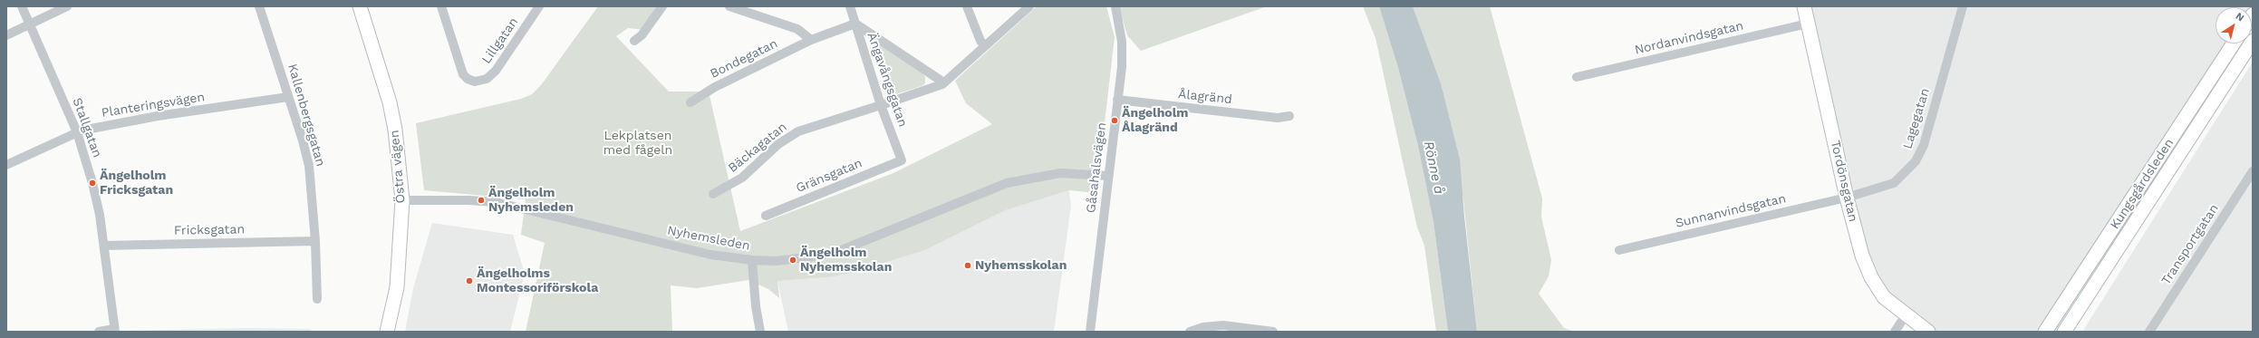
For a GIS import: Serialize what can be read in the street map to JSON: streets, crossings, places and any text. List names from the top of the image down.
{
  "streets": {
    "main road": ["Östra vägen", "Tordönsgatan", "Kungsgårdsleden"],
    "street": [
      "Nordanvindsgatan",
      "Lillgatan",
      "Bondegatan",
      "Ängavångsgatan",
      "Ålagränd",
      "Planteringsvägen",
      "Kallenbergsgatan",
      "Lagegatan",
      "Stallgatan",
      "Bäckagatan",
      "Gåsahalsvägen",
      "Gränsgatan",
      "Sunnanvindsgatan",
      "Fricksgatan",
      "Nyhemsleden",
      "Transportgatan"
    ]
  },
  "crossings": [
    ["Nordanvindsgatan", "Tordönsgatan"],
    ["Bondegatan", "Ängavångsgatan"],
    ["Ängavångsgatan", "Bäckagatan"],
    ["Ängavångsgatan", "Gränsgatan"],
    ["Ålagränd", "Gåsahalsvägen"],
    ["Planteringsvägen", "Kallenbergsgatan"],
    ["Planteringsvägen", "Stallgatan"],
    ["Kallenbergsgatan", "Fricksgatan"],
    ["Lagegatan", "Tordönsgatan"],
    ["Lagegatan", "Sunnanvindsgatan"],
    ["Stallgatan", "Fricksgatan"],
    ["Östra vägen", "Nyhemsleden"],
    ["Gåsahalsvägen", "Nyhemsleden"],
    ["Tordönsgatan", "Sunnanvindsgatan"]
  ],
  "water": ["Rönne å"],
  "parks": ["Lekplatsen med fågeln"],
  "places": [
    "Ängelholm Ålagränd",
    "Ängelholm Fricksgatan",
    "Ängelholm Nyhemsleden",
    "Ängelholm Nyhemsskolan",
    "Nyhemsskolan",
    "Ängelholms Montessoriförskola"
  ],
  "north": "top right"
}
